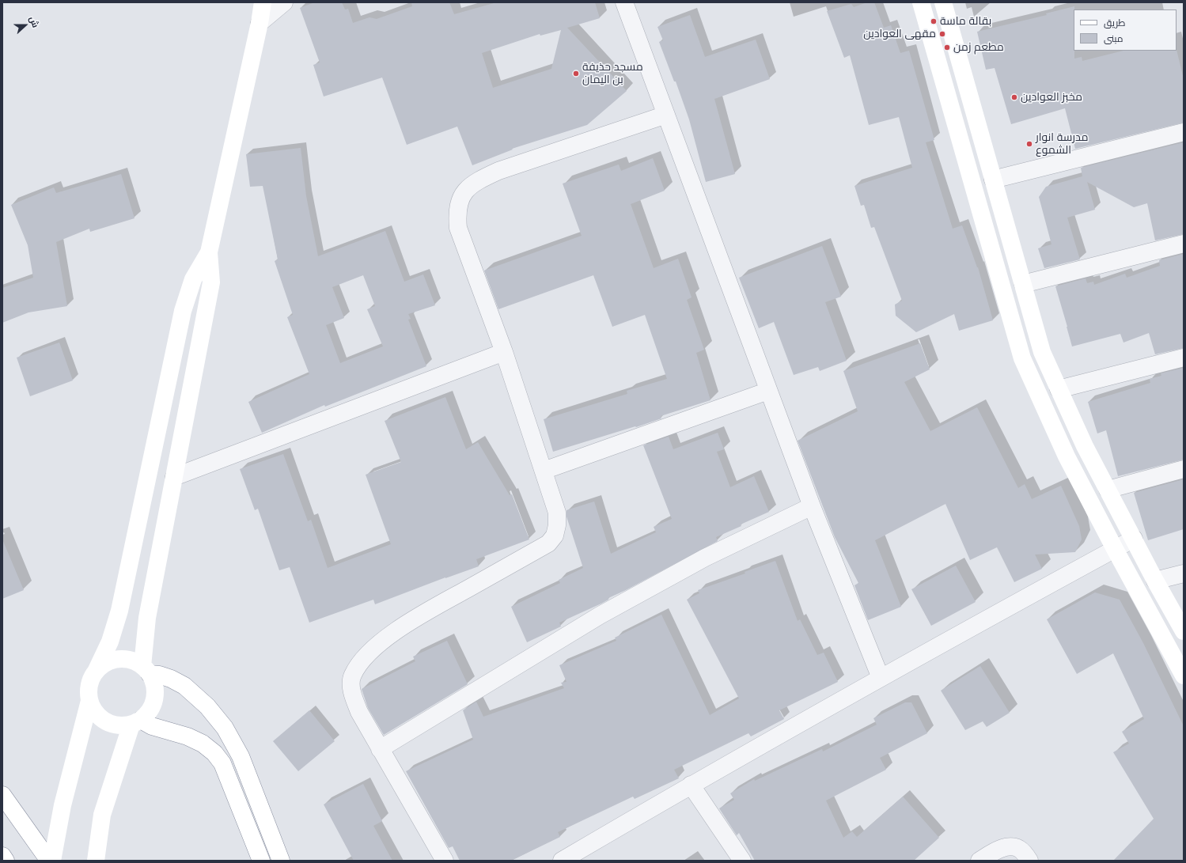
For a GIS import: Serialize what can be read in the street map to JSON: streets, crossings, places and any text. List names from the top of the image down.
{
  "places": [
    "بقالة ماسة",
    "مقهى العوادين",
    "مطعم زمن",
    "مسجد حذيفة بن اليمان",
    "مخبز العوادين",
    "مدرسة انوار الشموع"
  ],
  "legend": ["طريق", "مبنى"],
  "north": "right"
}
